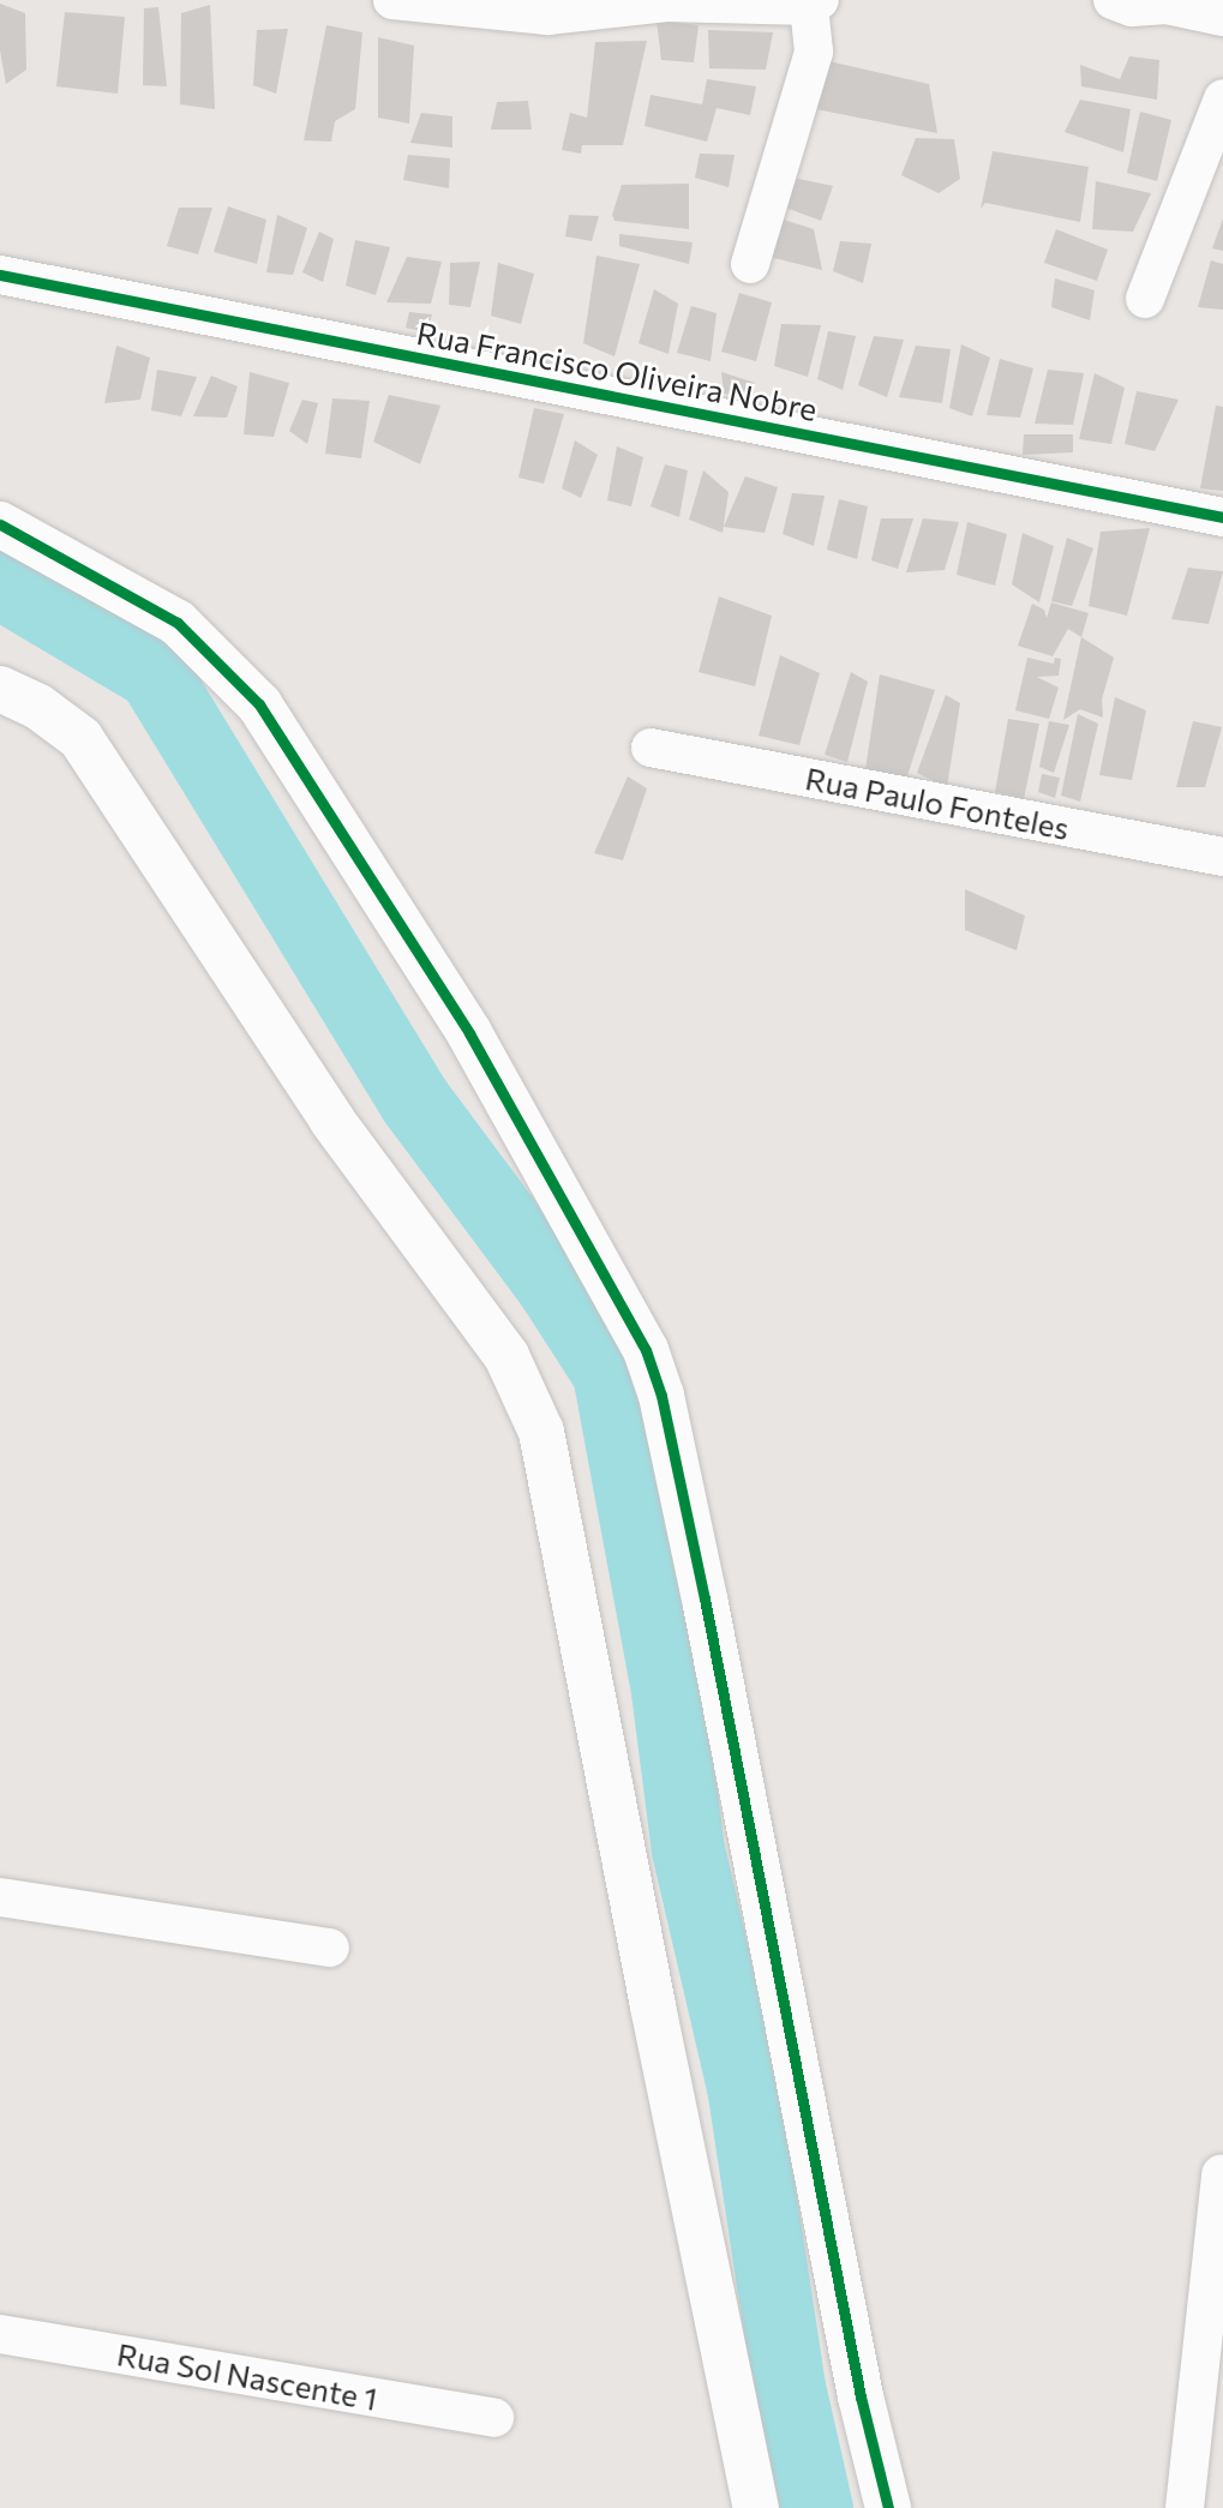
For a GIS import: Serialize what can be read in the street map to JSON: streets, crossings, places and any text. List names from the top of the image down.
{
  "streets": {
    "street": ["Rua Francisco Oliveira Nobre", "Rua Paulo Fonteles", "Rua Sol Nascente 1"]
  }
}
